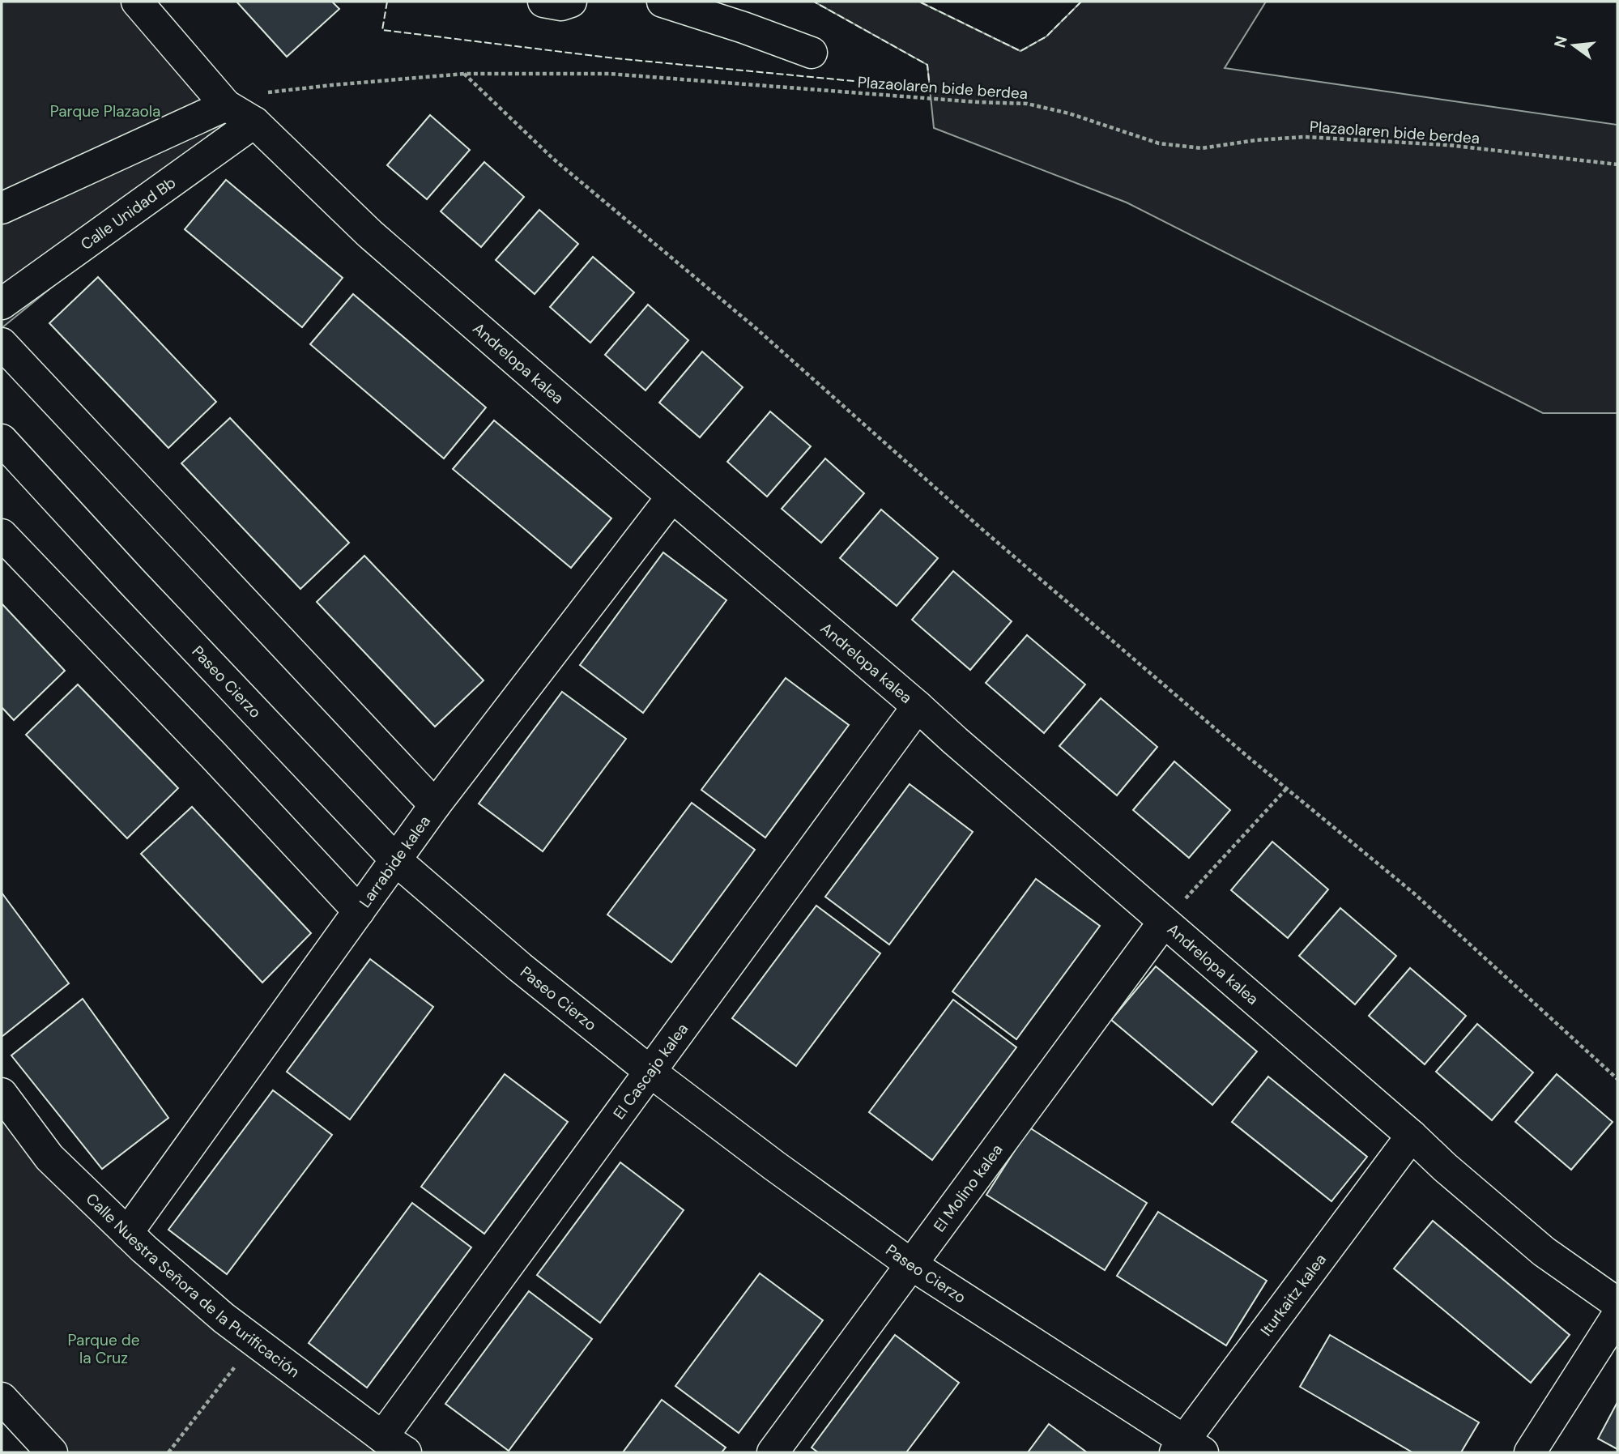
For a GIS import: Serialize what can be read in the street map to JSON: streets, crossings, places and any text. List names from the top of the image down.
{
  "streets": {
    "street": [
      "Calle Unidad Bb",
      "Andrelopa kalea",
      "Paseo Cierzo",
      "Larrabide kalea",
      "El Cascajo kalea",
      "El Molino kalea",
      "Calle Nuestra Señora de la Purificación",
      "Iturkaitz kalea"
    ],
    "path": ["Plazaolaren bide berdea"]
  },
  "crossings": [
    ["Plazaolaren bide berdea", "Andrelopa kalea"],
    ["Calle Unidad Bb", "Andrelopa kalea"],
    ["Andrelopa kalea", "Larrabide kalea"],
    ["Andrelopa kalea", "El Cascajo kalea"],
    ["Andrelopa kalea", "El Molino kalea"],
    ["Andrelopa kalea", "Iturkaitz kalea"],
    ["Paseo Cierzo", "Larrabide kalea"],
    ["Paseo Cierzo", "El Cascajo kalea"],
    ["Paseo Cierzo", "El Molino kalea"],
    ["Paseo Cierzo", "Iturkaitz kalea"],
    ["Larrabide kalea", "Calle Nuestra Señora de la Purificación"],
    ["El Cascajo kalea", "Calle Nuestra Señora de la Purificación"]
  ],
  "parks": ["Parque Plazaola", "Parque de la Cruz"],
  "north": "left"
}
